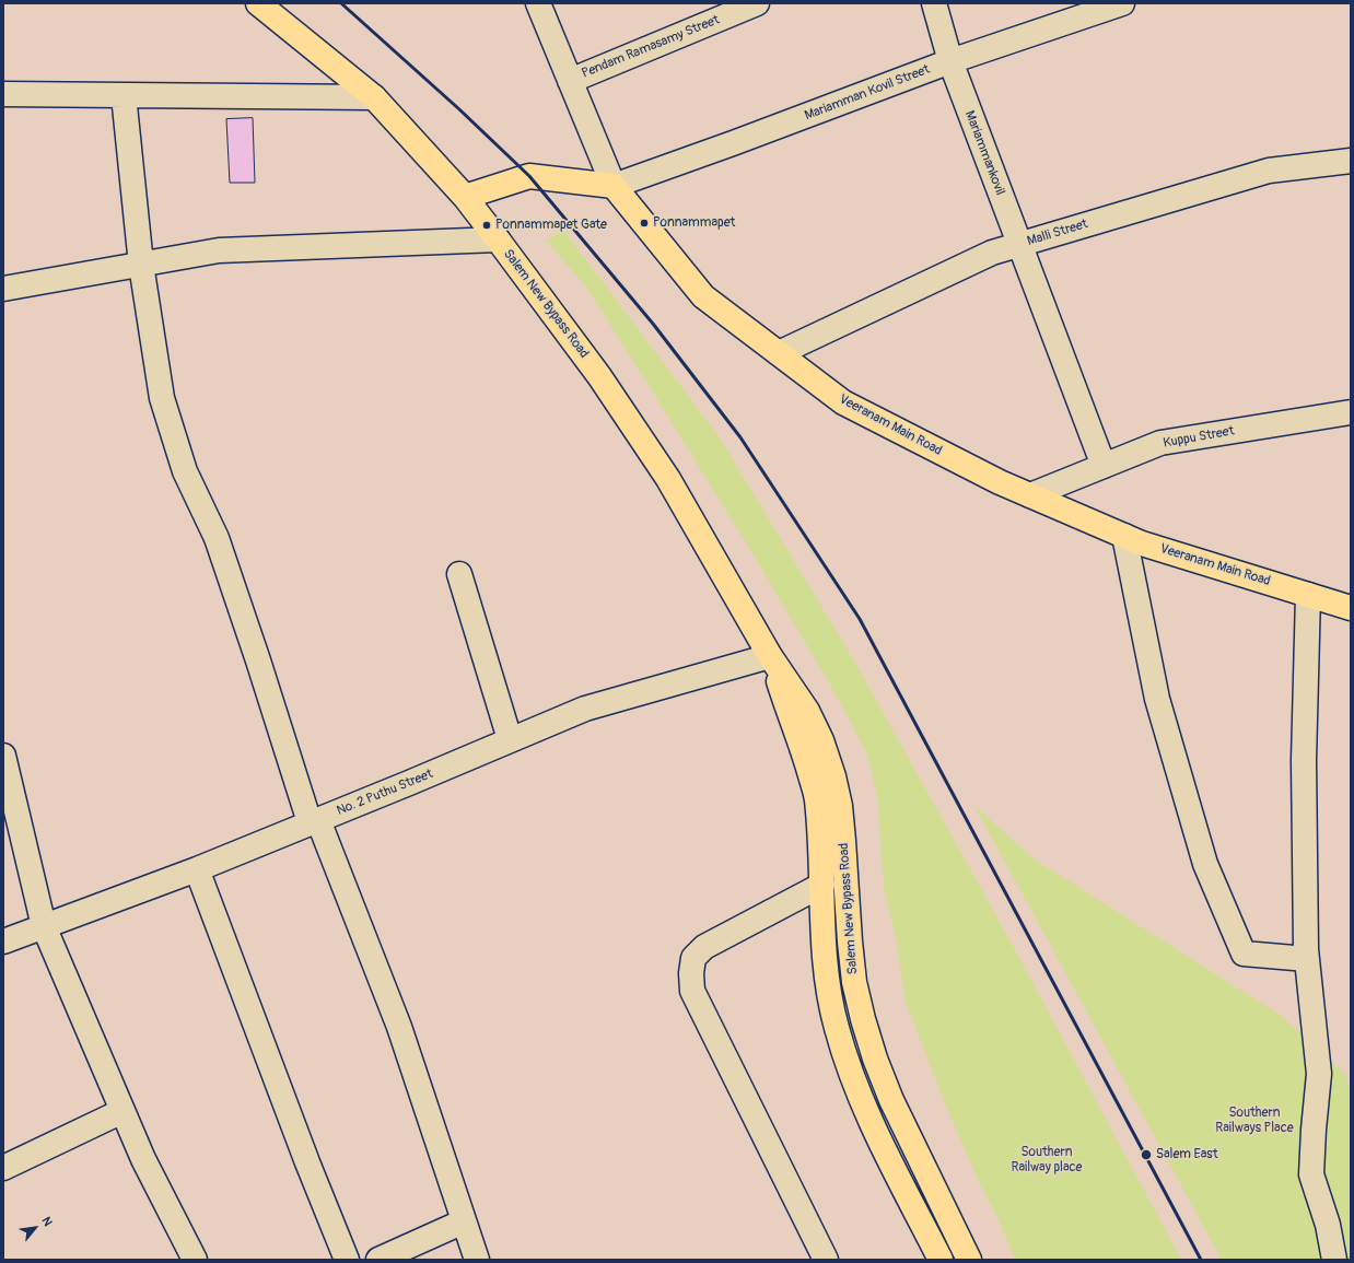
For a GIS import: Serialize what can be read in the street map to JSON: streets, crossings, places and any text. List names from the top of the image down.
{
  "streets": {
    "main road": ["Salem New Bypass Road", "Veeranam Main Road"],
    "street": [
      "Pendam Ramasamy Street",
      "Mariamman Kovil Street",
      "Mariammankovil",
      "Malli Street",
      "Kuppu Street",
      "No. 2 Puthu Street"
    ]
  },
  "crossings": [
    ["Mariamman Kovil Street", "Mariammankovil"],
    ["Mariamman Kovil Street", "Veeranam Main Road"],
    ["Mariammankovil", "Malli Street"],
    ["Mariammankovil", "Kuppu Street"],
    ["Malli Street", "Veeranam Main Road"],
    ["Salem New Bypass Road", "No. 2 Puthu Street"],
    ["Veeranam Main Road", "Kuppu Street"]
  ],
  "parks": ["Southern Railways Place", "Southern Railway place"],
  "places": ["Ponnammapet", "Ponnammapet Gate", "Salem East"],
  "north": "top right"
}
